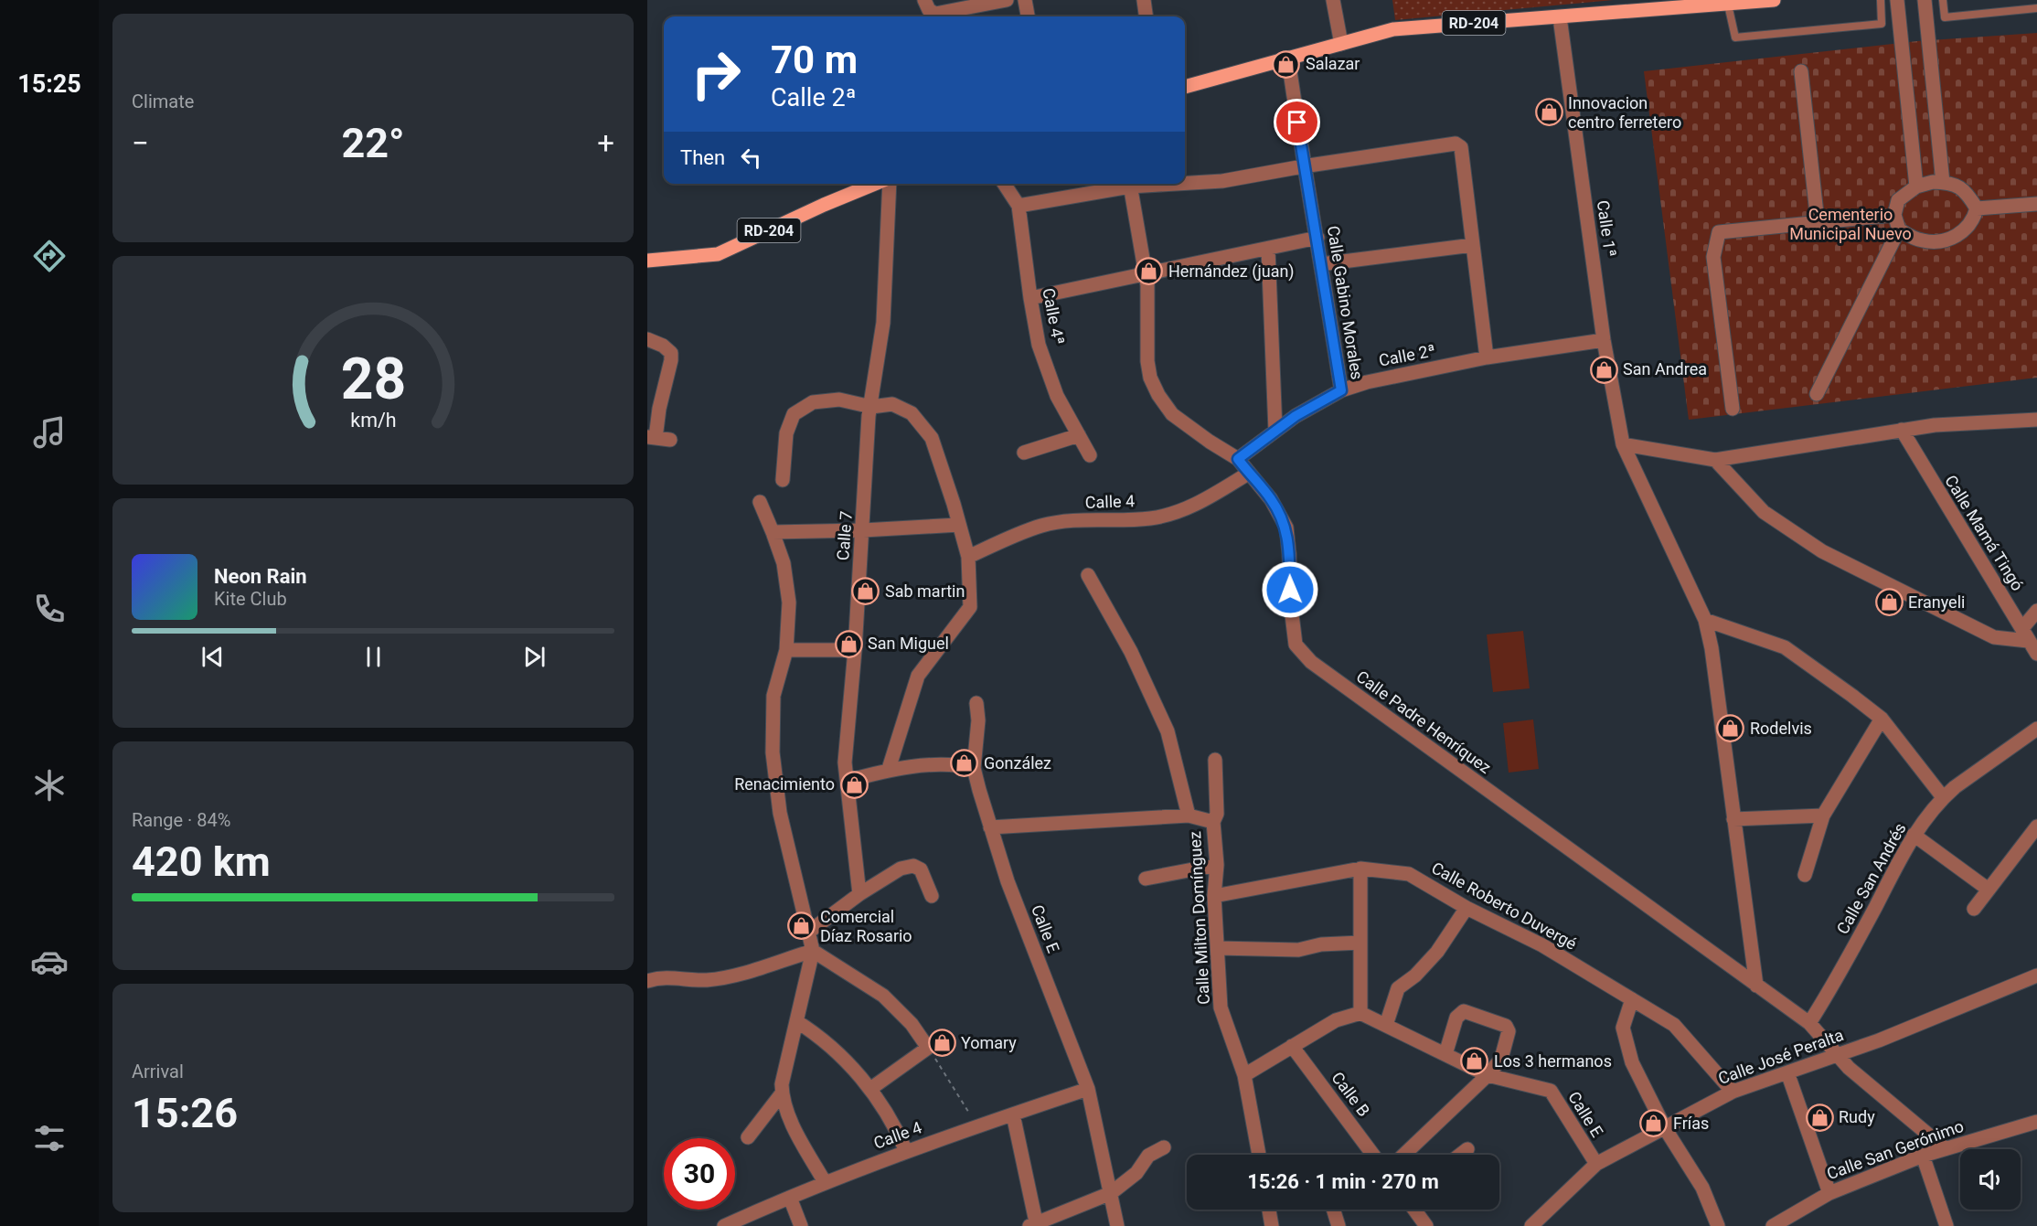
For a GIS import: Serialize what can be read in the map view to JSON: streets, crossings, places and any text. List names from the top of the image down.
{
  "streets": {
    "main road": ["RD-204"],
    "street": [
      "Calle 1ª",
      "Calle Gabino Morales",
      "Calle 4ª",
      "Calle 2ª",
      "Calle 4",
      "Calle Mamá Tingó",
      "Calle 7",
      "Calle Padre Henríquez",
      "Calle San Andrés",
      "Calle Roberto Duvergé",
      "Calle Milton Domínguez",
      "Calle E",
      "Calle José Peralta",
      "Calle B",
      "Calle San Gerónimo"
    ]
  },
  "crossings": [
    ["RD-204", "Calle 1ª"],
    ["RD-204", "Calle Gabino Morales"],
    ["Calle 1ª", "Calle 2ª"],
    ["Calle 1ª", "Calle Padre Henríquez"],
    ["Calle Gabino Morales", "Calle 2ª"],
    ["Calle 2ª", "Calle Padre Henríquez"],
    ["Calle 4", "Calle Padre Henríquez"],
    ["Calle 4", "Calle E"],
    ["Calle Padre Henríquez", "Calle San Andrés"],
    ["Calle Padre Henríquez", "Calle José Peralta"],
    ["Calle Padre Henríquez", "Calle San Gerónimo"],
    ["Calle Roberto Duvergé", "Calle Milton Domínguez"],
    ["Calle Roberto Duvergé", "Calle José Peralta"],
    ["Calle Milton Domínguez", "Calle E"],
    ["Calle E", "Calle José Peralta"]
  ],
  "parks": ["Cementerio Municipal Nuevo"],
  "places": {
    "shop": [
      "Salazar",
      "Innovacion centro ferretero",
      "Hernández (juan)",
      "San Andrea",
      "Sab martin",
      "Eranyeli",
      "San Miguel",
      "Rodelvis",
      "González",
      "Renacimiento",
      "Comercial Díaz Rosario",
      "Yomary",
      "Los 3 hermanos",
      "Rudy",
      "Frías"
    ]
  },
  "page": {
    "tabs": "15:25",
    "tile": [
      "Climate",
      ["Range · 84%", "420 km"],
      ["Arrival", "15:26"]
    ],
    "turn": ["70 m", "Calle 2ª"],
    "heat": ["−", "22°", "+"],
    "then": "Then",
    "song": ["Neon Rain", "Kite Club"],
    "limit": "30",
    "trip": "15:26 · 1 min · 270 m",
    "gauge": ["28", "km/h"]
  }
}
